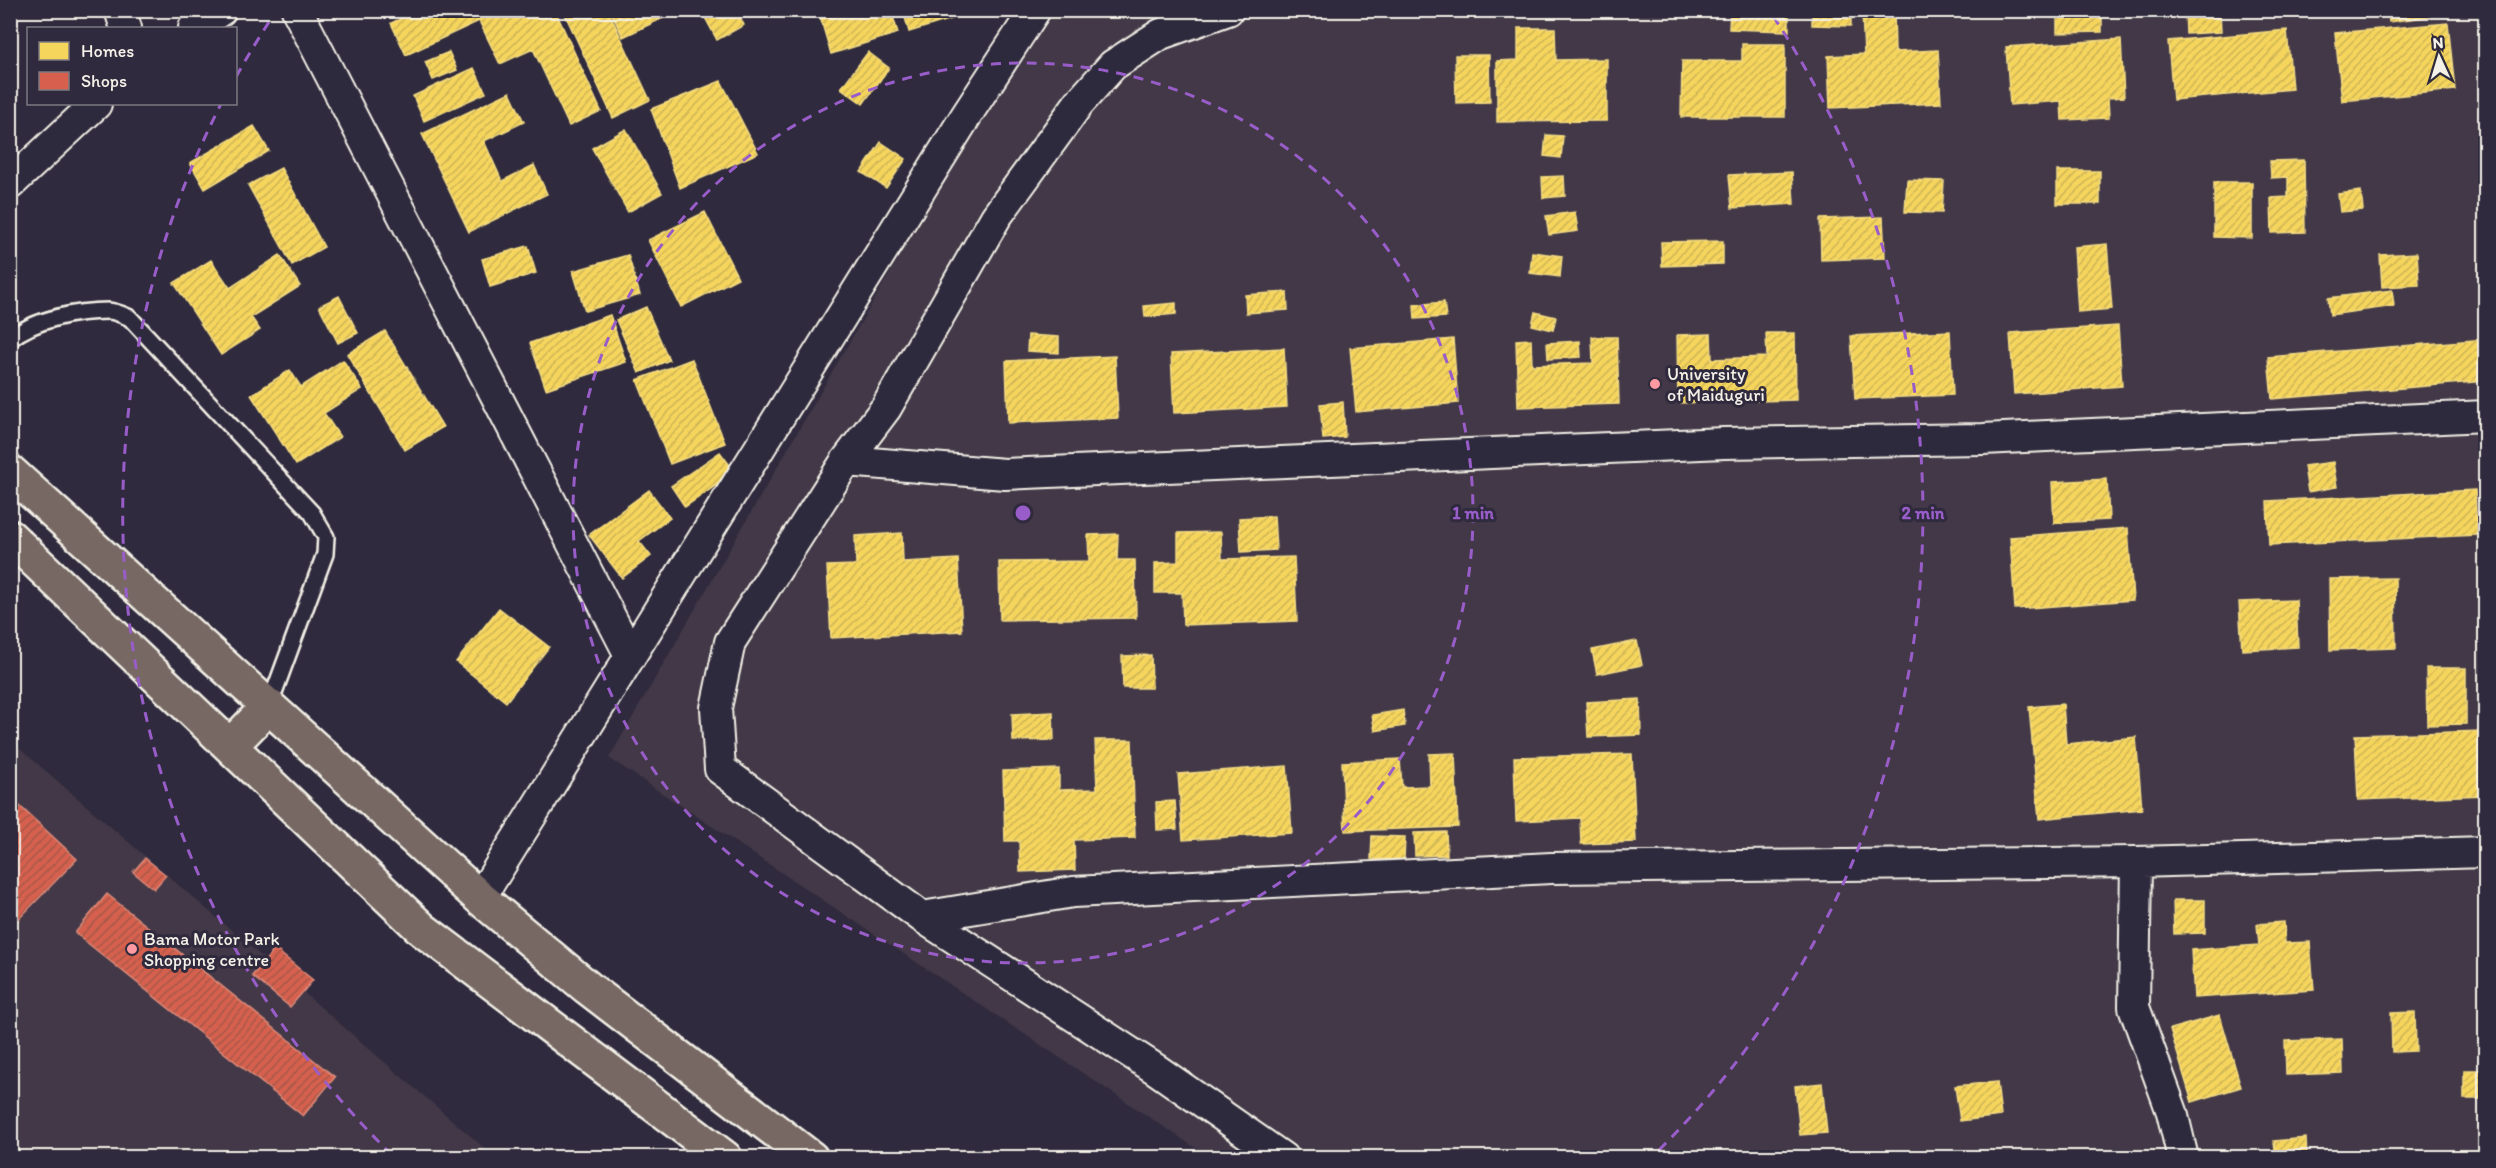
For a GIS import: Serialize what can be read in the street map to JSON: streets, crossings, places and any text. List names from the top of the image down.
{
  "places": ["University of Maiduguri", "Bama Motor Park Shopping centre"],
  "legend": ["Homes", "Shops"],
  "north": "top",
  "rings": ["1 min", "2 min"]
}
